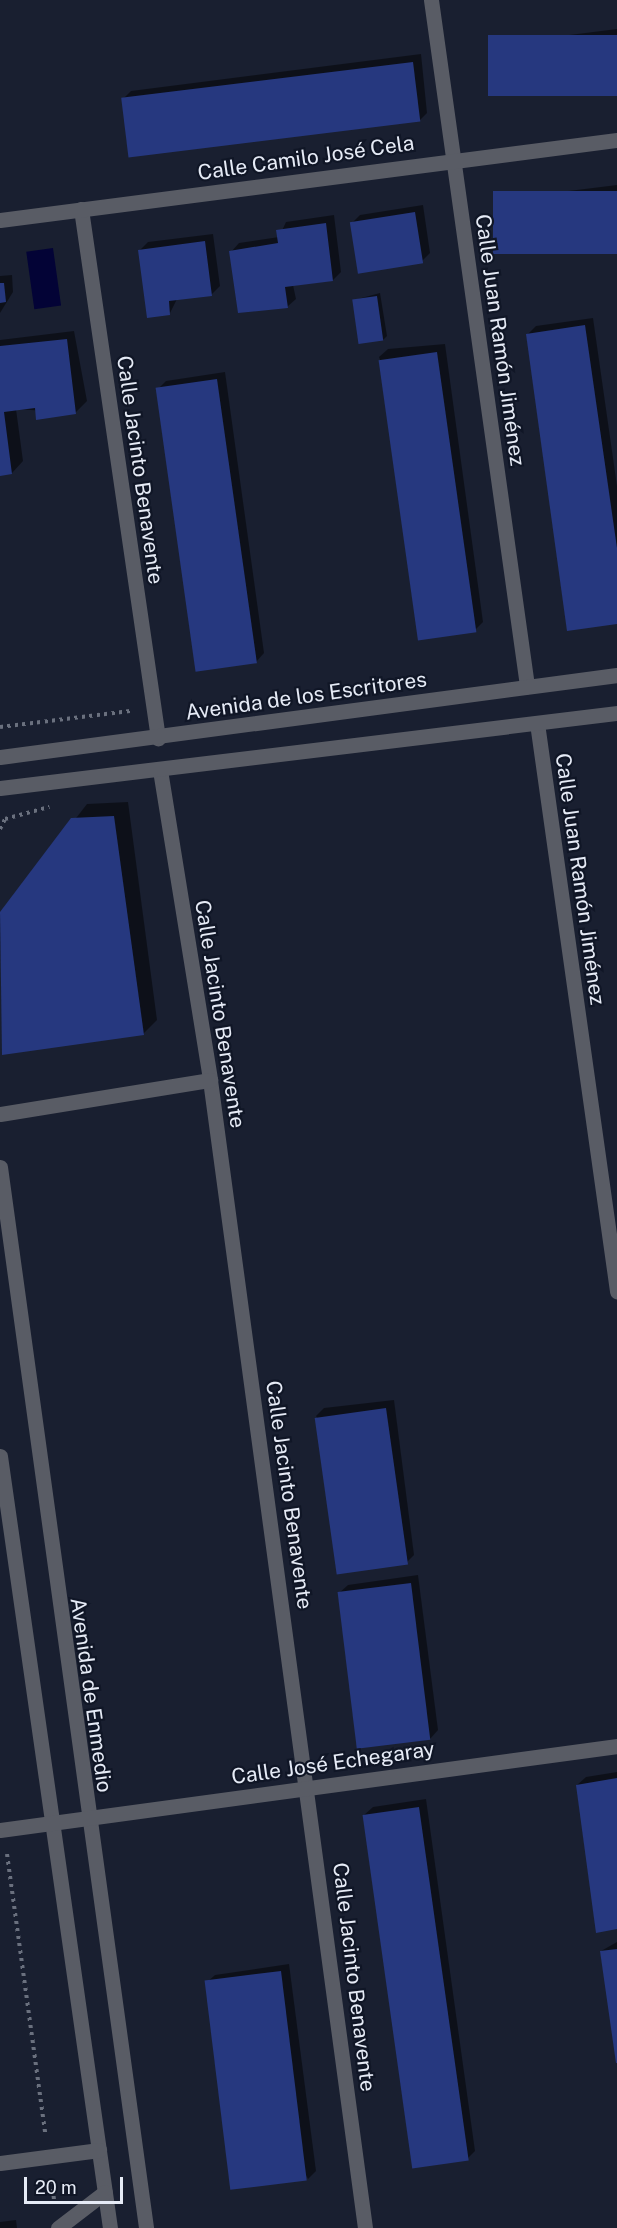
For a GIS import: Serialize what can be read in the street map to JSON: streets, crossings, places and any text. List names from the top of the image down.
{
  "streets": {
    "street": [
      "Calle Camilo José Cela",
      "Calle Juan Ramón Jiménez",
      "Calle Jacinto Benavente",
      "Avenida de los Escritores",
      "Avenida de Enmedio",
      "Calle José Echegaray"
    ]
  },
  "crossings": [
    ["Calle Camilo José Cela", "Calle Juan Ramón Jiménez"],
    ["Calle Camilo José Cela", "Calle Jacinto Benavente"],
    ["Calle Juan Ramón Jiménez", "Avenida de los Escritores"],
    ["Calle Jacinto Benavente", "Avenida de los Escritores"],
    ["Calle Jacinto Benavente", "Calle José Echegaray"],
    ["Avenida de Enmedio", "Calle José Echegaray"]
  ],
  "scale_bar": "20 m"
}
